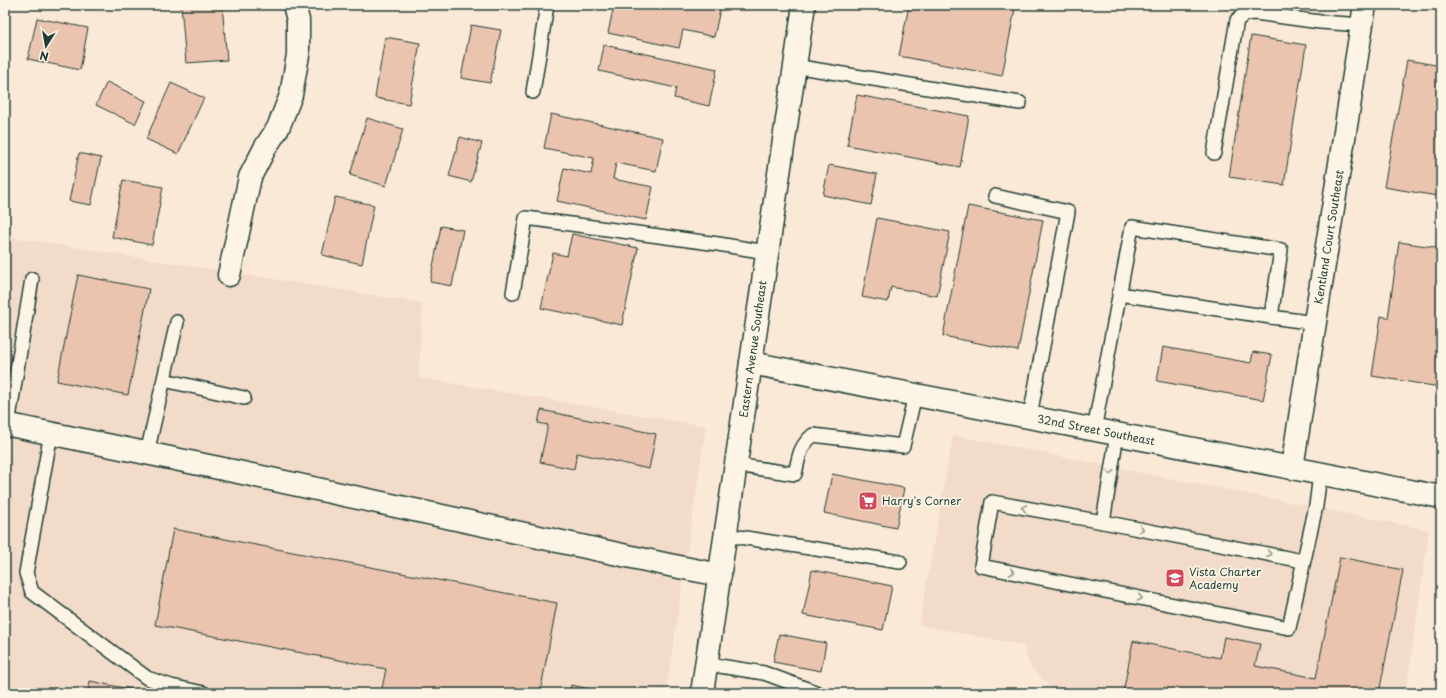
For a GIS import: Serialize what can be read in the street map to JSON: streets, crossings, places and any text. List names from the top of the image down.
{
  "streets": {
    "street": ["Kentland Court Southeast", "Eastern Avenue Southeast", "32nd Street Southeast"]
  },
  "crossings": [
    ["Kentland Court Southeast", "32nd Street Southeast"],
    ["Eastern Avenue Southeast", "32nd Street Southeast"]
  ],
  "places": {
    "supermarket": ["Harry's Corner"],
    "school or university": ["Vista Charter Academy"]
  },
  "north": "bottom"
}
